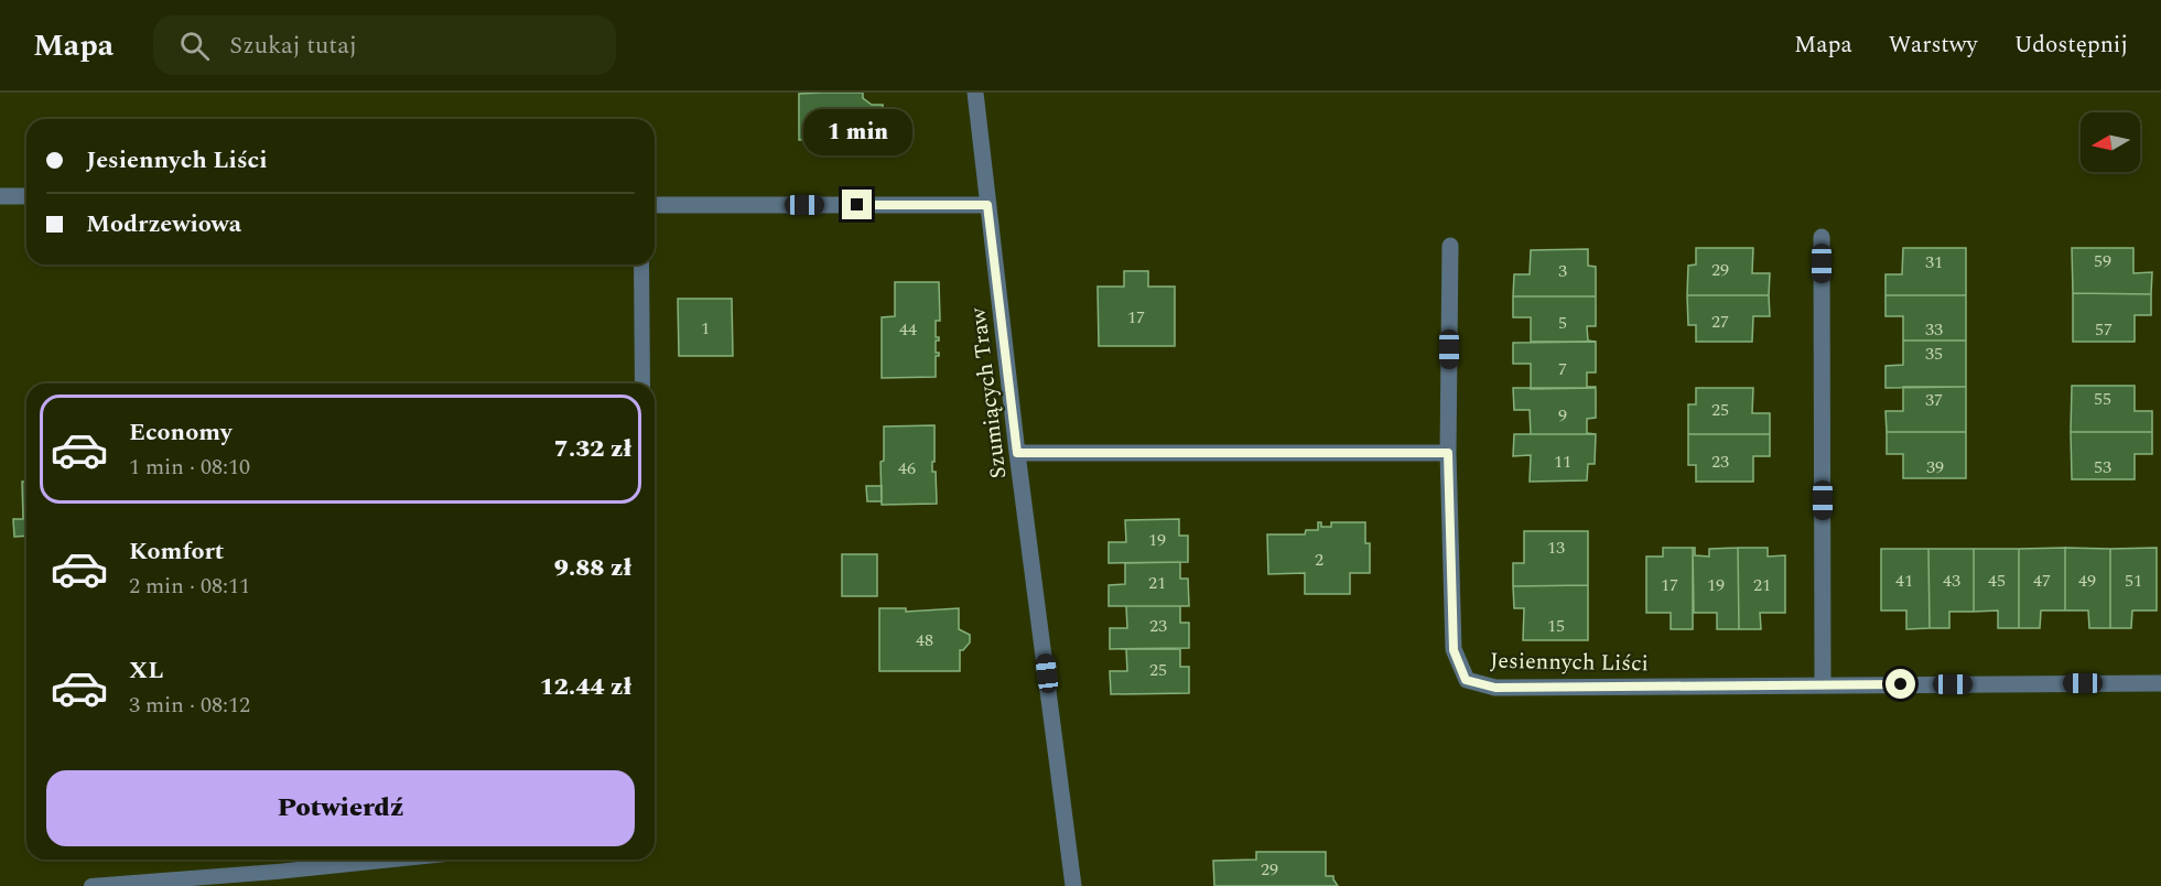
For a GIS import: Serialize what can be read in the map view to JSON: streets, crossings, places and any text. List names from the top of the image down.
{
  "streets": {
    "street": ["Szumiących Traw", "Jesiennych Liści"]
  },
  "house_numbers": [
    "59",
    "31",
    "29",
    "3",
    "17",
    "27",
    "5",
    "1",
    "44",
    "33",
    "57",
    "35",
    "7",
    "55",
    "37",
    "25",
    "9",
    "11",
    "23",
    "39",
    "53",
    "46",
    "19",
    "13",
    "2",
    "41",
    "43",
    "45",
    "47",
    "49",
    "51",
    "21",
    "17",
    "19",
    "21",
    "23",
    "15",
    "48",
    "25",
    "29"
  ],
  "north": "left",
  "page": {
    "header": "Mapa",
    "search": "Szukaj tutaj",
    "nav": ["Mapa", "Warstwy", "Udostępnij"],
    "bubble": "1 min",
    "banner": ["Jesiennych Liści", "Modrzewiowa"],
    "list": [
      {
        "name": "Economy",
        "note": "1 min · 08:10",
        "value": "7.32 zł"
      },
      {
        "name": "Komfort",
        "note": "2 min · 08:11",
        "value": "9.88 zł"
      },
      {
        "name": "XL",
        "note": "3 min · 08:12",
        "value": "12.44 zł"
      }
    ],
    "buttons": "Potwierdź"
  }
}
